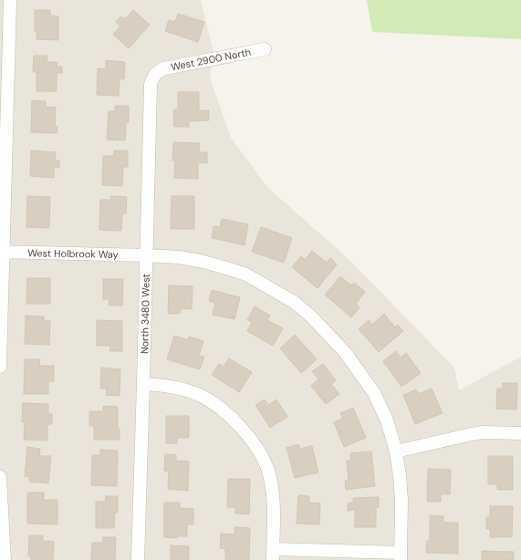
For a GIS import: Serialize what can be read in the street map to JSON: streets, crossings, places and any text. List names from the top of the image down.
{
  "streets": {
    "street": ["West 2900 North", "West Holbrook Way", "North 3480 West"]
  },
  "crossings": [
    ["West 2900 North", "North 3480 West"],
    ["West Holbrook Way", "North 3480 West"]
  ]
}
